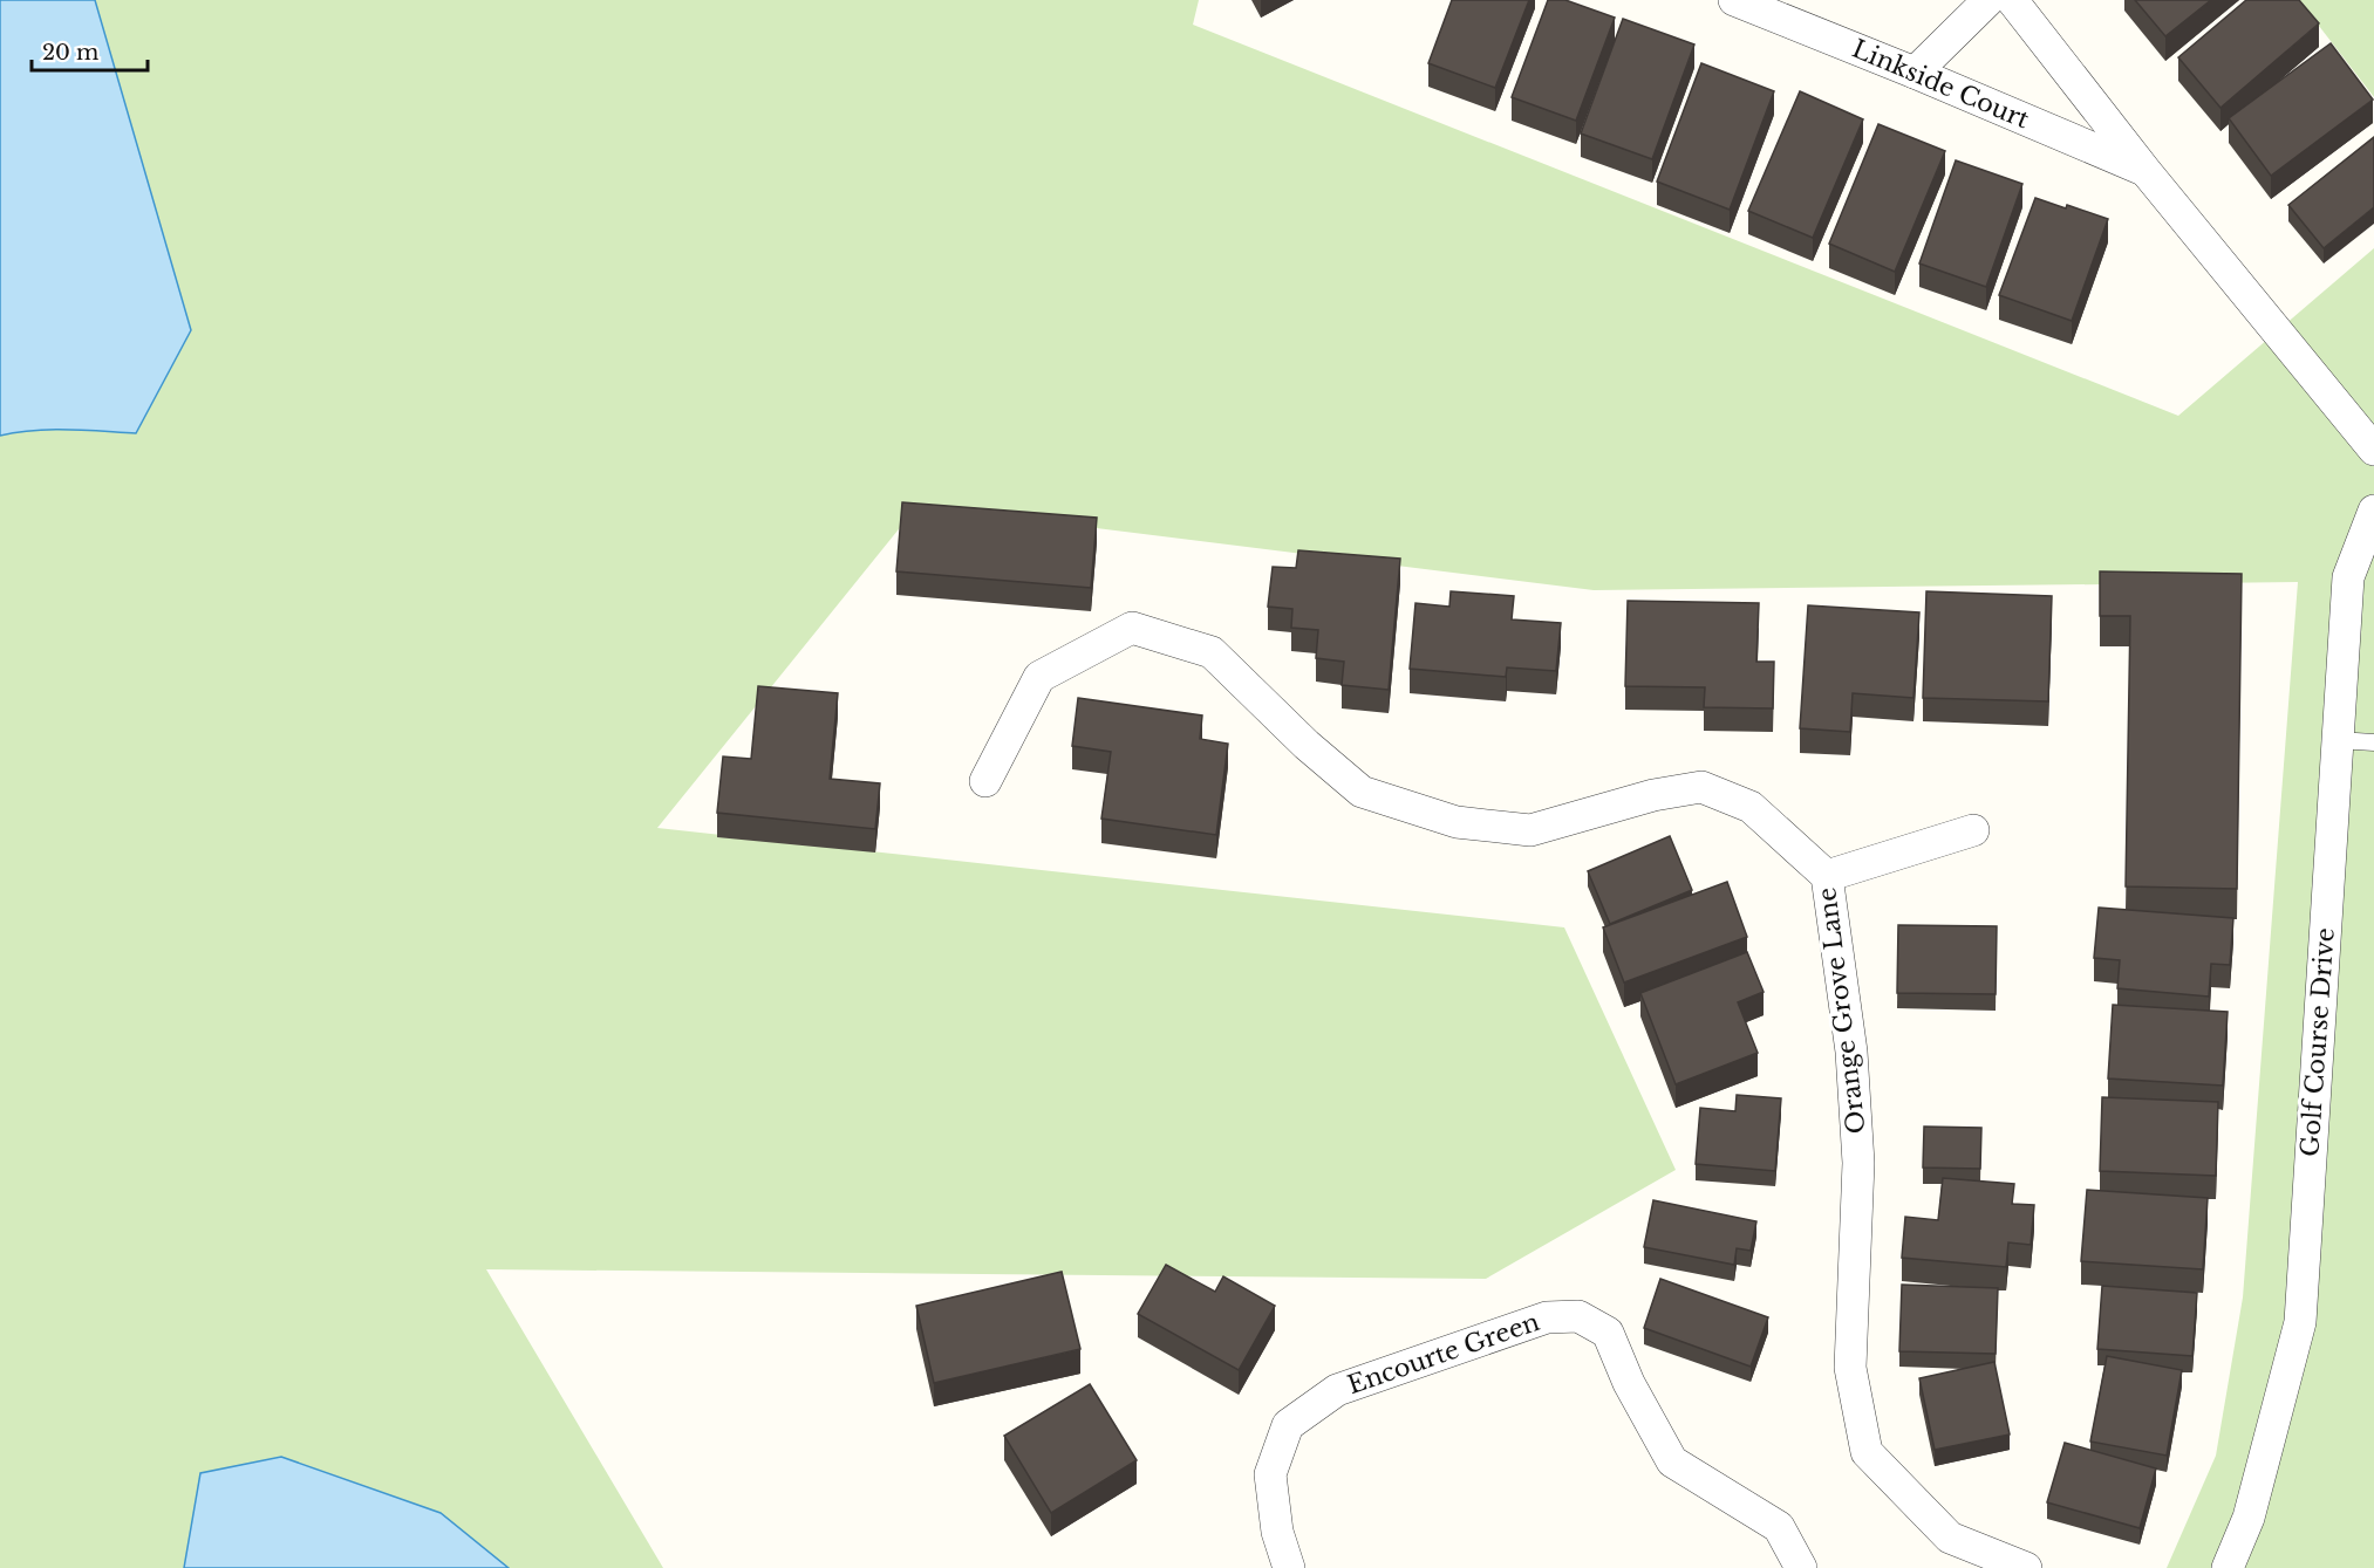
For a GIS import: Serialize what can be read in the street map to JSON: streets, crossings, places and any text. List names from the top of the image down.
{
  "streets": {
    "street": [
      "Linkside Court",
      "Orange Grove Lane",
      "Golf Course Drive",
      "Encourte Green"
    ]
  },
  "scale_bar": "20 m"
}
